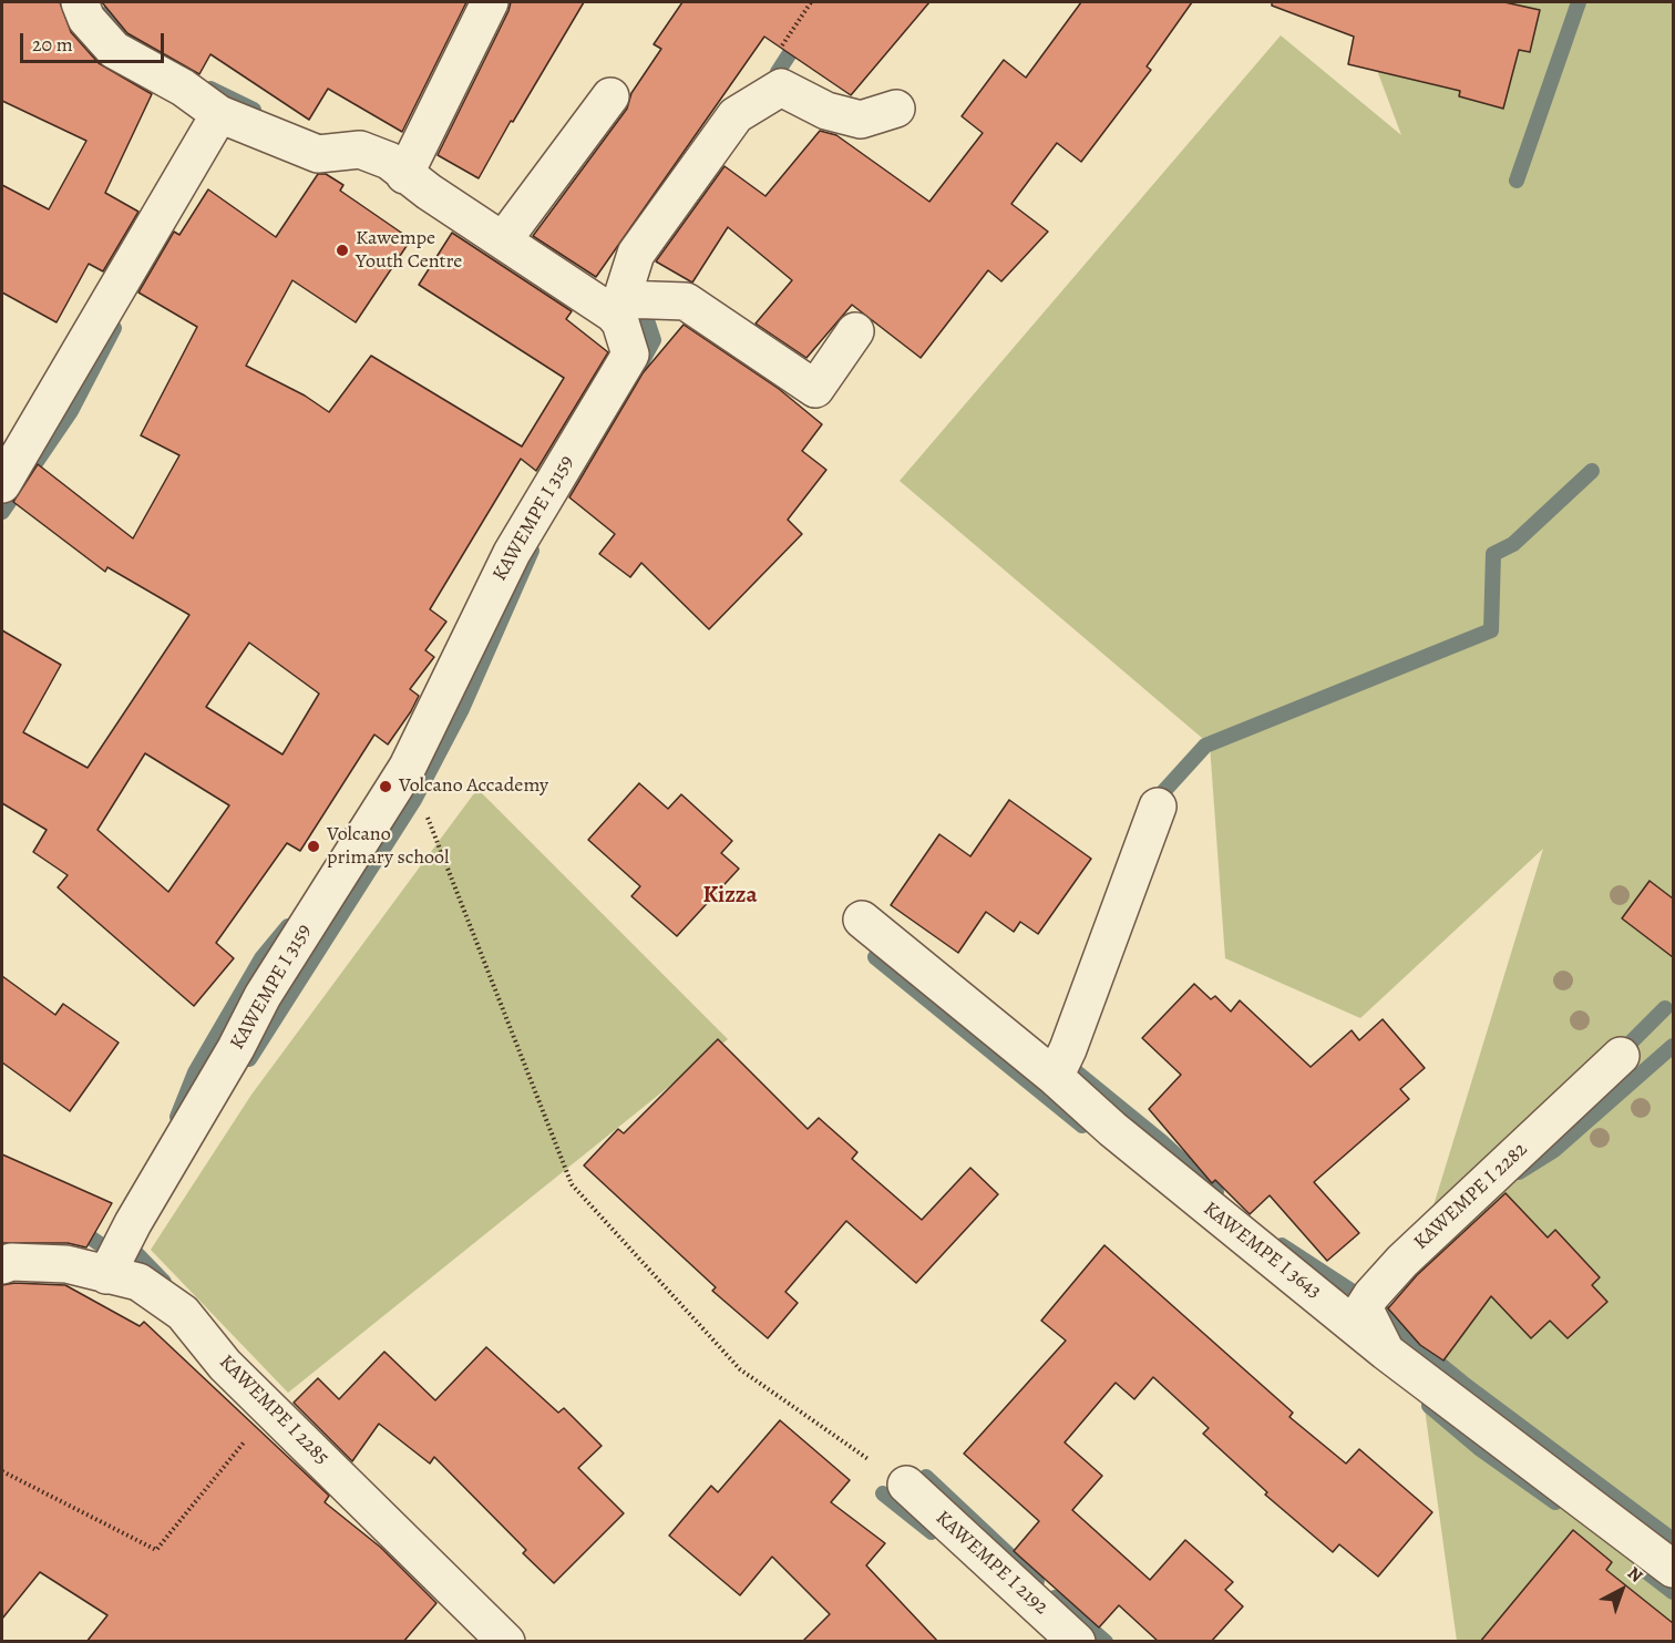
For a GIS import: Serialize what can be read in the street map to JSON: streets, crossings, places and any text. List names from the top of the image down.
{
  "streets": {
    "street": [
      "KAWEMPE I 3159",
      "KAWEMPE I 2282",
      "KAWEMPE I 3643",
      "KAWEMPE I 2285",
      "KAWEMPE I 2192"
    ]
  },
  "crossings": [
    ["KAWEMPE I 3159", "KAWEMPE I 2285"],
    ["KAWEMPE I 2282", "KAWEMPE I 3643"]
  ],
  "districts": ["Kizza"],
  "places": ["Kawempe Youth Centre", "Volcano Accademy", "Volcano primary school"],
  "scale_bar": "20 m",
  "north": "top right"
}
